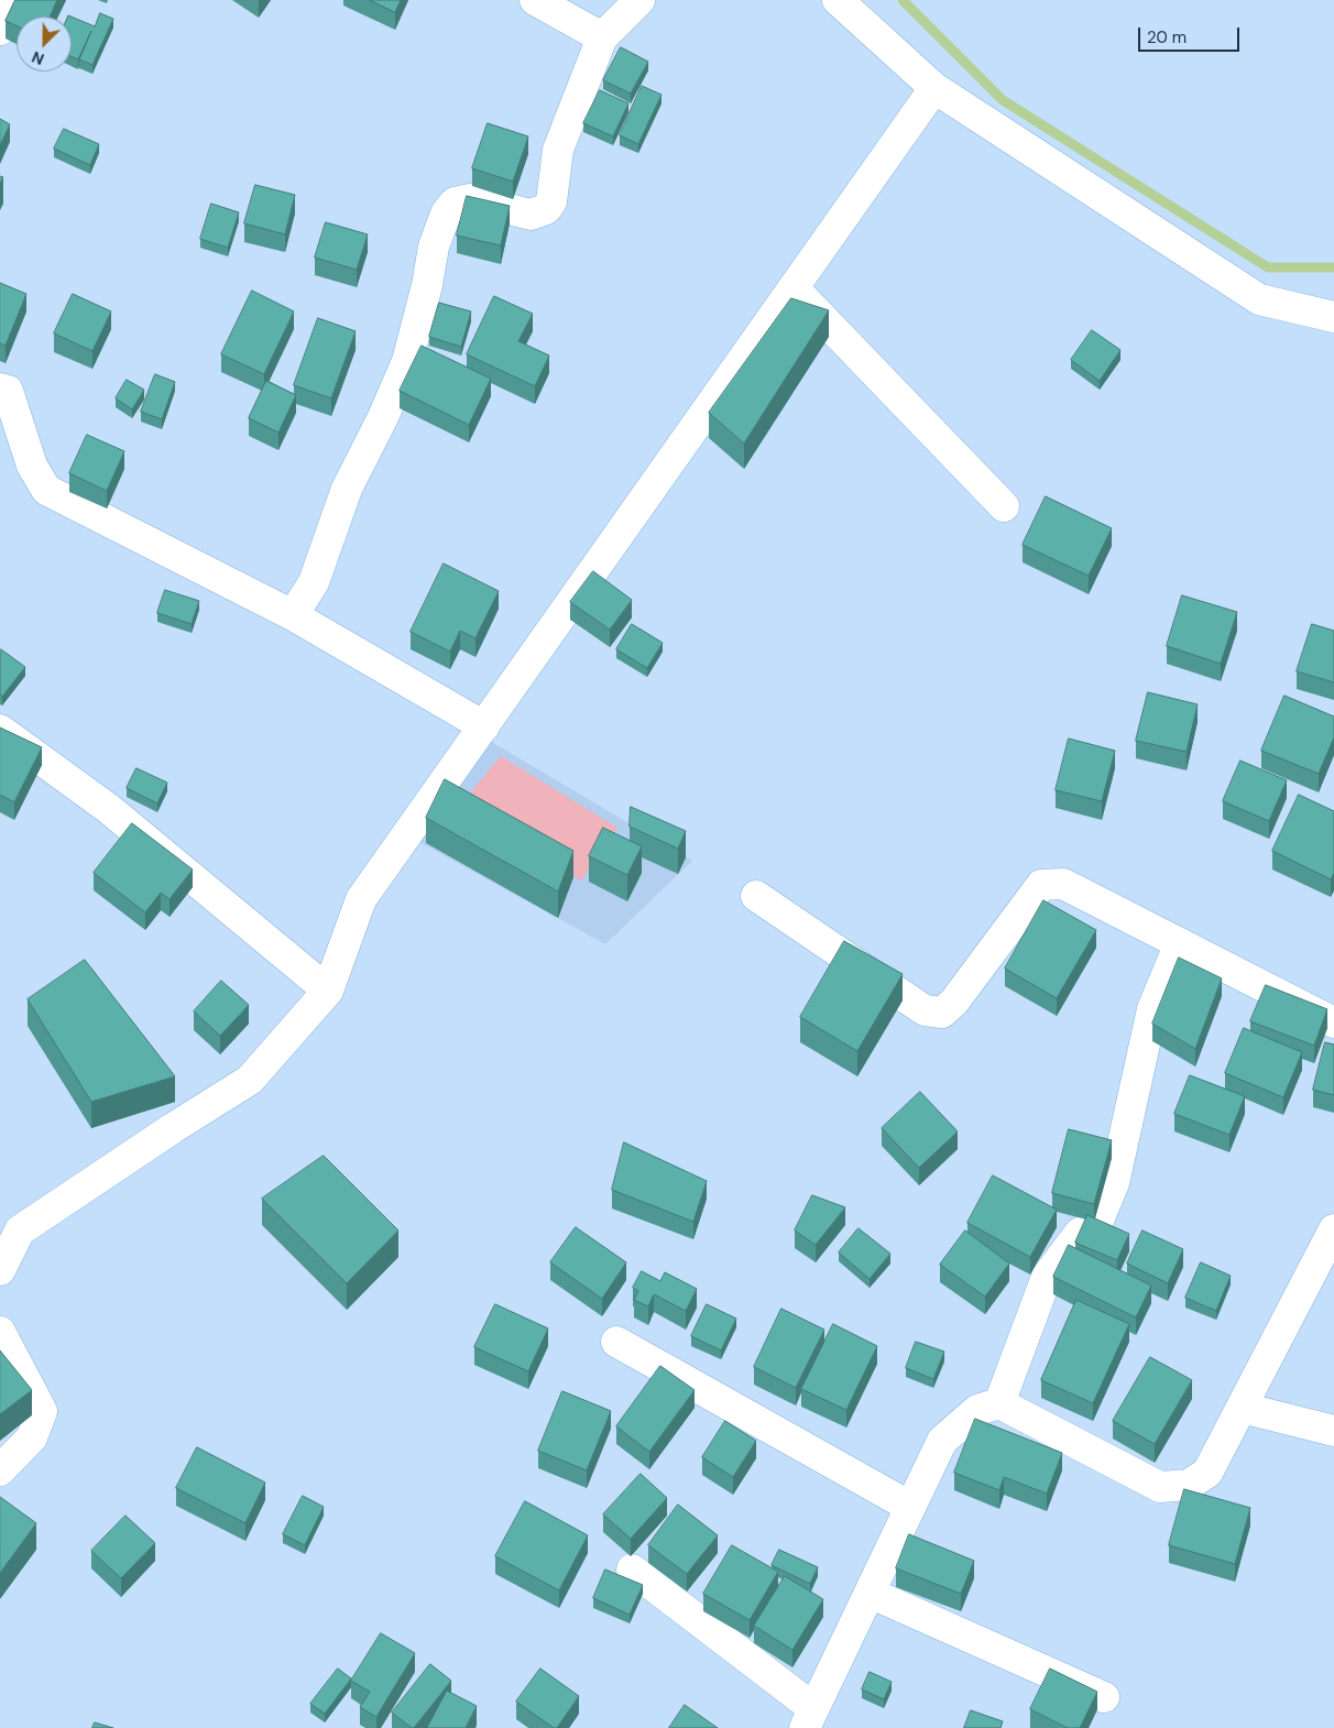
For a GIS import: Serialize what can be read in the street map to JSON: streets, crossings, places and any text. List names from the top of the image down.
{
  "scale_bar": "20 m",
  "north": "bottom left"
}
